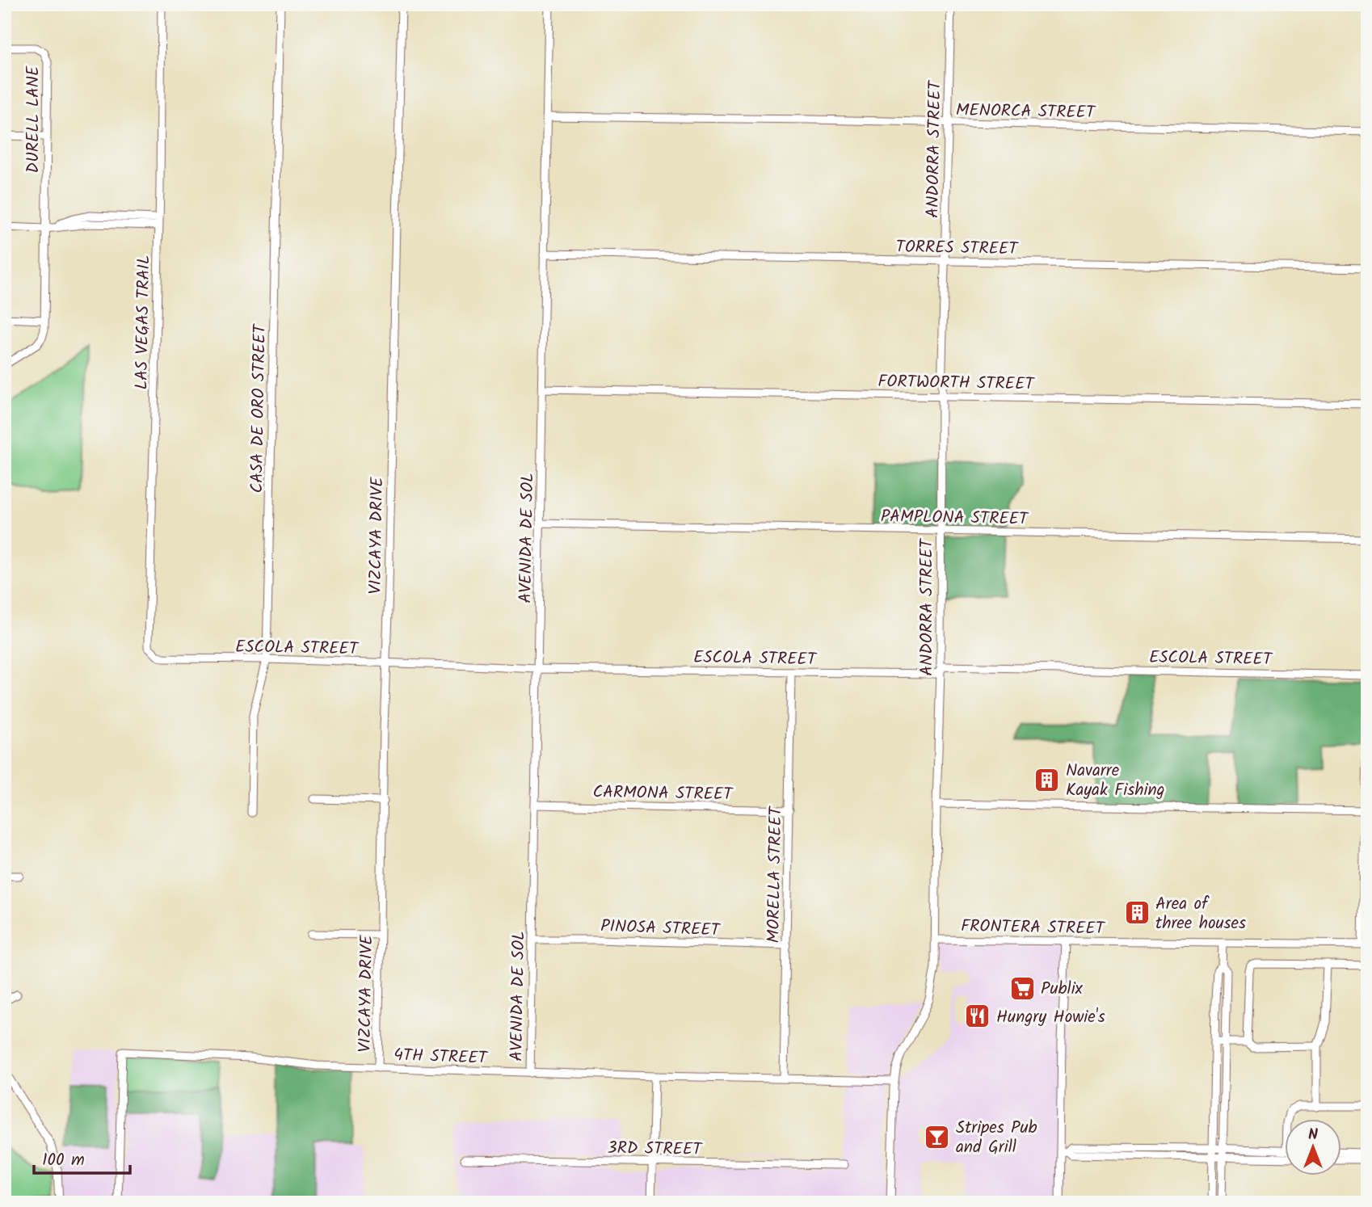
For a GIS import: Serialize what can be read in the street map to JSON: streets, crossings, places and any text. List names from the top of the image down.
{
  "streets": {
    "street": [
      "MENORCA STREET",
      "DURELL LANE",
      "ANDORRA STREET",
      "TORRES STREET",
      "LAS VEGAS TRAIL",
      "FORTWORTH STREET",
      "CASA DE ORO STREET",
      "PAMPLONA STREET",
      "VIZCAYA DRIVE",
      "AVENIDA DE SOL",
      "ESCOLA STREET",
      "CARMONA STREET",
      "MORELLA STREET",
      "FRONTERA STREET",
      "PINOSA STREET",
      "4TH STREET",
      "3RD STREET"
    ]
  },
  "crossings": [
    ["MENORCA STREET", "ANDORRA STREET"],
    ["MENORCA STREET", "AVENIDA DE SOL"],
    ["ANDORRA STREET", "TORRES STREET"],
    ["ANDORRA STREET", "FORTWORTH STREET"],
    ["ANDORRA STREET", "PAMPLONA STREET"],
    ["ANDORRA STREET", "ESCOLA STREET"],
    ["ANDORRA STREET", "FRONTERA STREET"],
    ["ANDORRA STREET", "4TH STREET"],
    ["TORRES STREET", "AVENIDA DE SOL"],
    ["LAS VEGAS TRAIL", "ESCOLA STREET"],
    ["FORTWORTH STREET", "AVENIDA DE SOL"],
    ["CASA DE ORO STREET", "ESCOLA STREET"],
    ["PAMPLONA STREET", "AVENIDA DE SOL"],
    ["VIZCAYA DRIVE", "ESCOLA STREET"],
    ["VIZCAYA DRIVE", "4TH STREET"],
    ["AVENIDA DE SOL", "ESCOLA STREET"],
    ["AVENIDA DE SOL", "CARMONA STREET"],
    ["AVENIDA DE SOL", "PINOSA STREET"],
    ["AVENIDA DE SOL", "4TH STREET"],
    ["ESCOLA STREET", "MORELLA STREET"],
    ["CARMONA STREET", "MORELLA STREET"],
    ["MORELLA STREET", "PINOSA STREET"],
    ["MORELLA STREET", "4TH STREET"]
  ],
  "places": {
    "building": ["Navarre Kayak Fishing", "Area of three houses"],
    "supermarket": ["Publix"],
    "restaurant": ["Hungry Howie's"],
    "bar": ["Stripes Pub and Grill"]
  },
  "scale_bar": "100 m",
  "north": "top"
}
